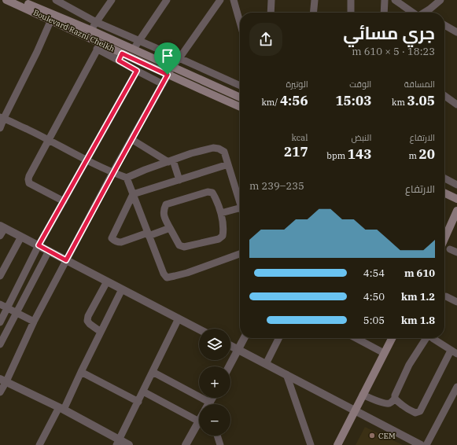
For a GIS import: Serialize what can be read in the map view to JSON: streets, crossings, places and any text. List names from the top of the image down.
{
  "streets": {
    "main road": ["Boulevard Razni Cheikh"]
  },
  "places": ["CEM"],
  "page": {
    "heading": ["جري مسائي", "18:23 · 5 × 610 m"],
    "stats": [
      ["المسافة", "3.05 km"],
      ["الوقت", "15:03"],
      ["الوتيرة", "4:56 /km"],
      ["الارتفاع", "20 m"],
      ["النبض", "143 bpm"],
      ["kcal", "217"]
    ],
    "chart": ["الارتفاع", "235–239 m"],
    "list": [
      {
        "name": "610 m",
        "note": "4:54"
      },
      {
        "name": "1.2 km",
        "note": "4:50"
      },
      {
        "name": "1.8 km",
        "note": "5:05"
      }
    ],
    "map_buttons": ["+", "−"]
  }
}
